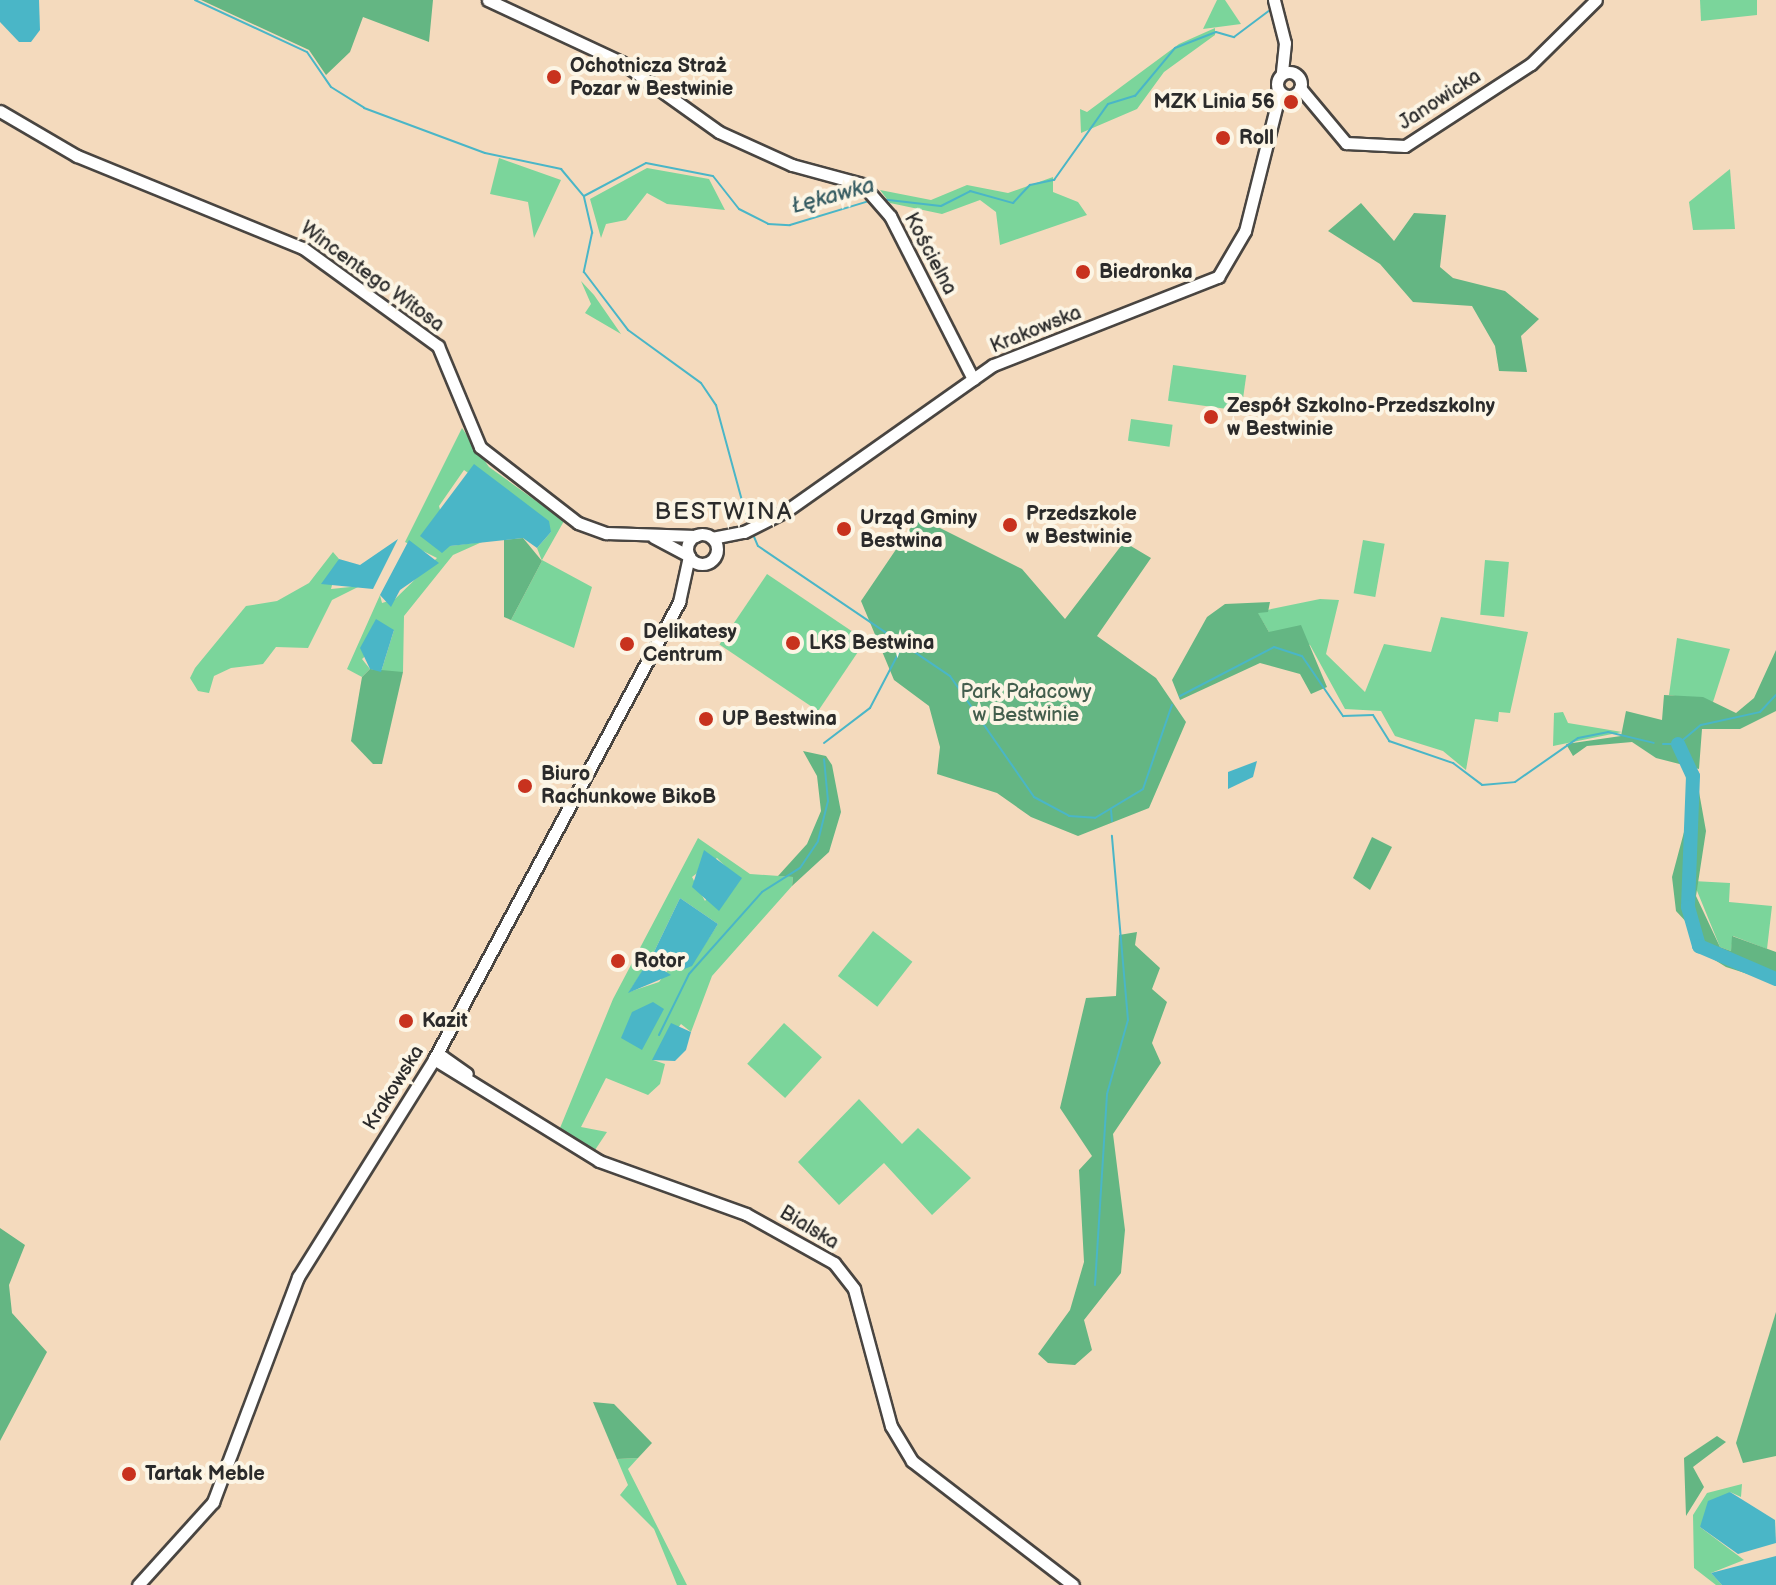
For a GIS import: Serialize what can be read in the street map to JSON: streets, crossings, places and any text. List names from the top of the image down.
{
  "streets": {
    "street": [
      "Janowicka",
      "Kościelna",
      "Wincentego Witosa",
      "Krakowska",
      "Bialska"
    ]
  },
  "crossings": [
    ["Janowicka", "Krakowska"],
    ["Kościelna", "Krakowska"],
    ["Wincentego Witosa", "Krakowska"],
    ["Krakowska", "Bialska"]
  ],
  "districts": ["BESTWINA"],
  "water": ["Łękawka"],
  "parks": ["Park Pałacowy w Bestwinie"],
  "places": [
    "Ochotnicza Straż Pozar w Bestwinie",
    "MZK Linia 56",
    "Roll",
    "Biedronka",
    "Zespół Szkolno-Przedszkolny w Bestwinie",
    "Przedszkole w Bestwinie",
    "Urząd Gminy Bestwina",
    "LKS Bestwina",
    "Delikatesy Centrum",
    "UP Bestwina",
    "Biuro Rachunkowe BikoB",
    "Rotor",
    "Kazit",
    "Tartak Meble"
  ]
}
